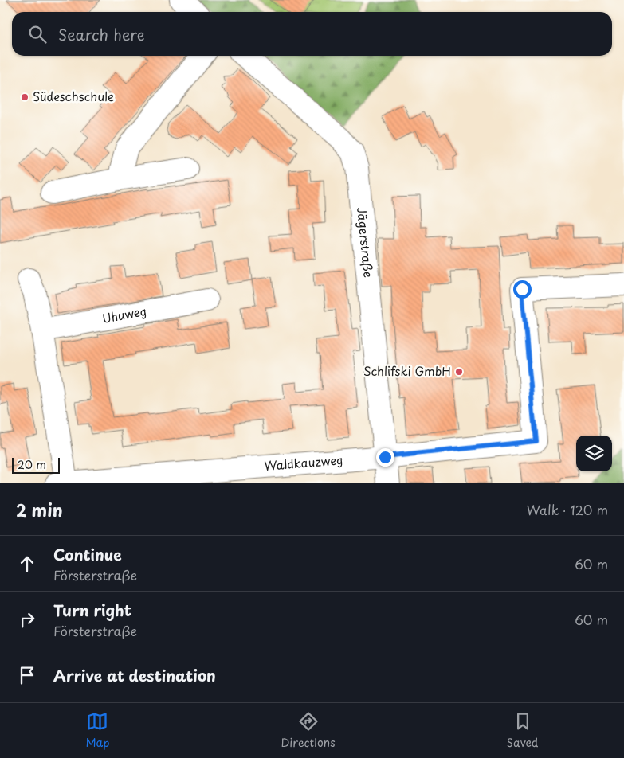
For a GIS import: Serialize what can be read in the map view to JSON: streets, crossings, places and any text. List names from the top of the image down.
{
  "streets": {
    "street": ["Jägerstraße", "Uhuweg", "Waldkauzweg"]
  },
  "crossings": [
    ["Jägerstraße", "Waldkauzweg"]
  ],
  "places": ["Südeschschule", "Schlifski GmbH"],
  "scale_bar": "20 m",
  "page": {
    "search": "Search here",
    "scale": "20 m",
    "heading": ["2 min", "Walk · 120 m"],
    "list": [
      ["Continue", "Försterstraße", "60 m"],
      ["Turn right", "Försterstraße", "60 m"],
      "Arrive at destination"
    ],
    "nav": ["Map", "Directions", "Saved"]
  }
}
